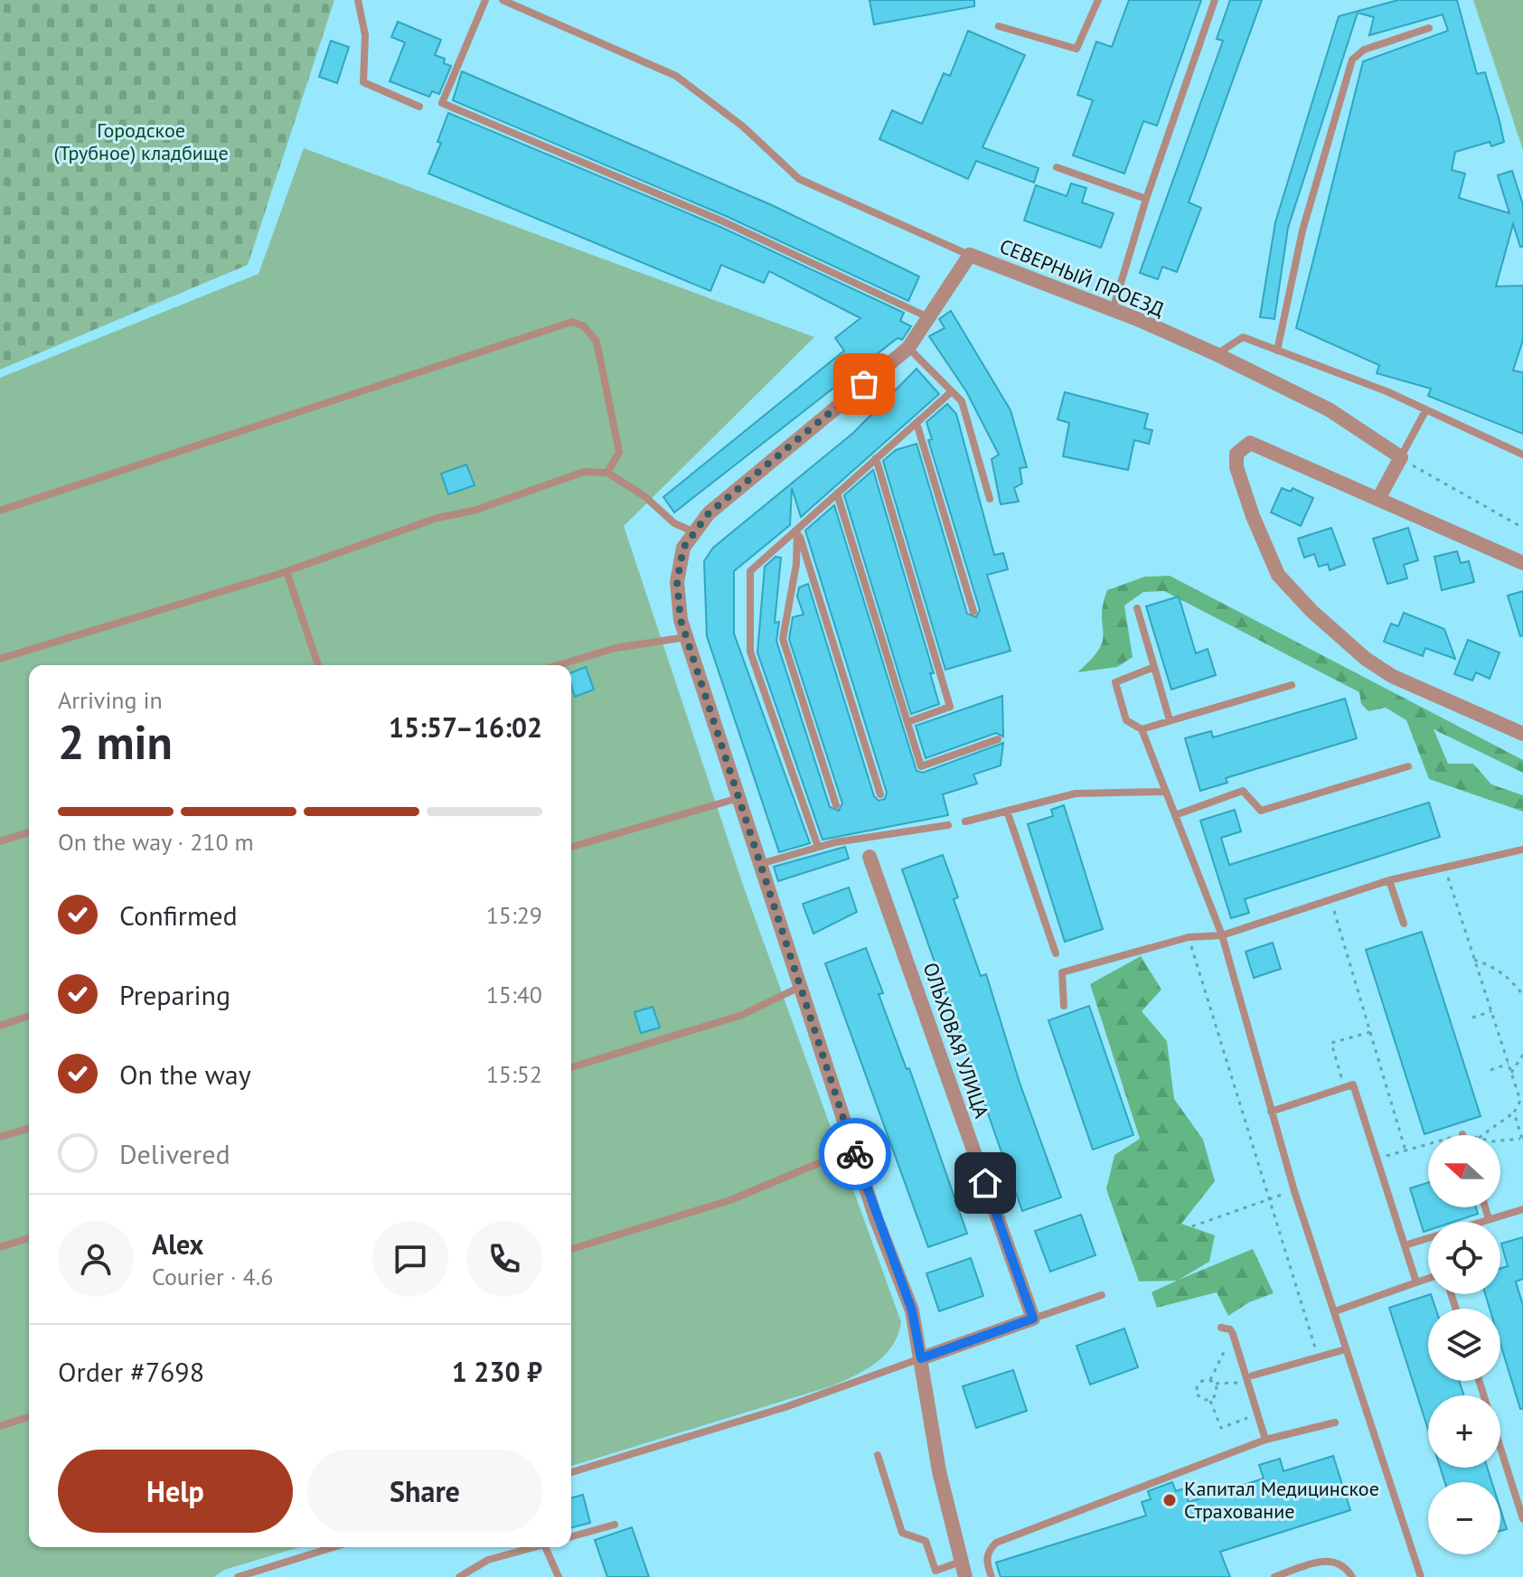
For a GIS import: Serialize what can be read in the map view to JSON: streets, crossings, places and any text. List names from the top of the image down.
{
  "streets": {
    "street": ["СЕВЕРНЫЙ ПРОЕЗД", "ОЛЬХОВАЯ УЛИЦА"]
  },
  "parks": ["Городское (Трубное) кладбище"],
  "places": ["Капитал Медицинское Страхование"],
  "north": "left",
  "page": {
    "heading": ["2 min", "Arriving in", "15:57–16:02"],
    "panel": [
      "Alex",
      "Courier · 4.6",
      "Order #7698",
      "1 230 ₽"
    ],
    "bar": "On the way · 210 m",
    "list": [
      ["Confirmed", "15:29"],
      ["Preparing", "15:40"],
      ["On the way", "15:52"],
      "Delivered"
    ],
    "map_buttons": ["+", "−"],
    "buttons": ["Help", "Share"]
  }
}
